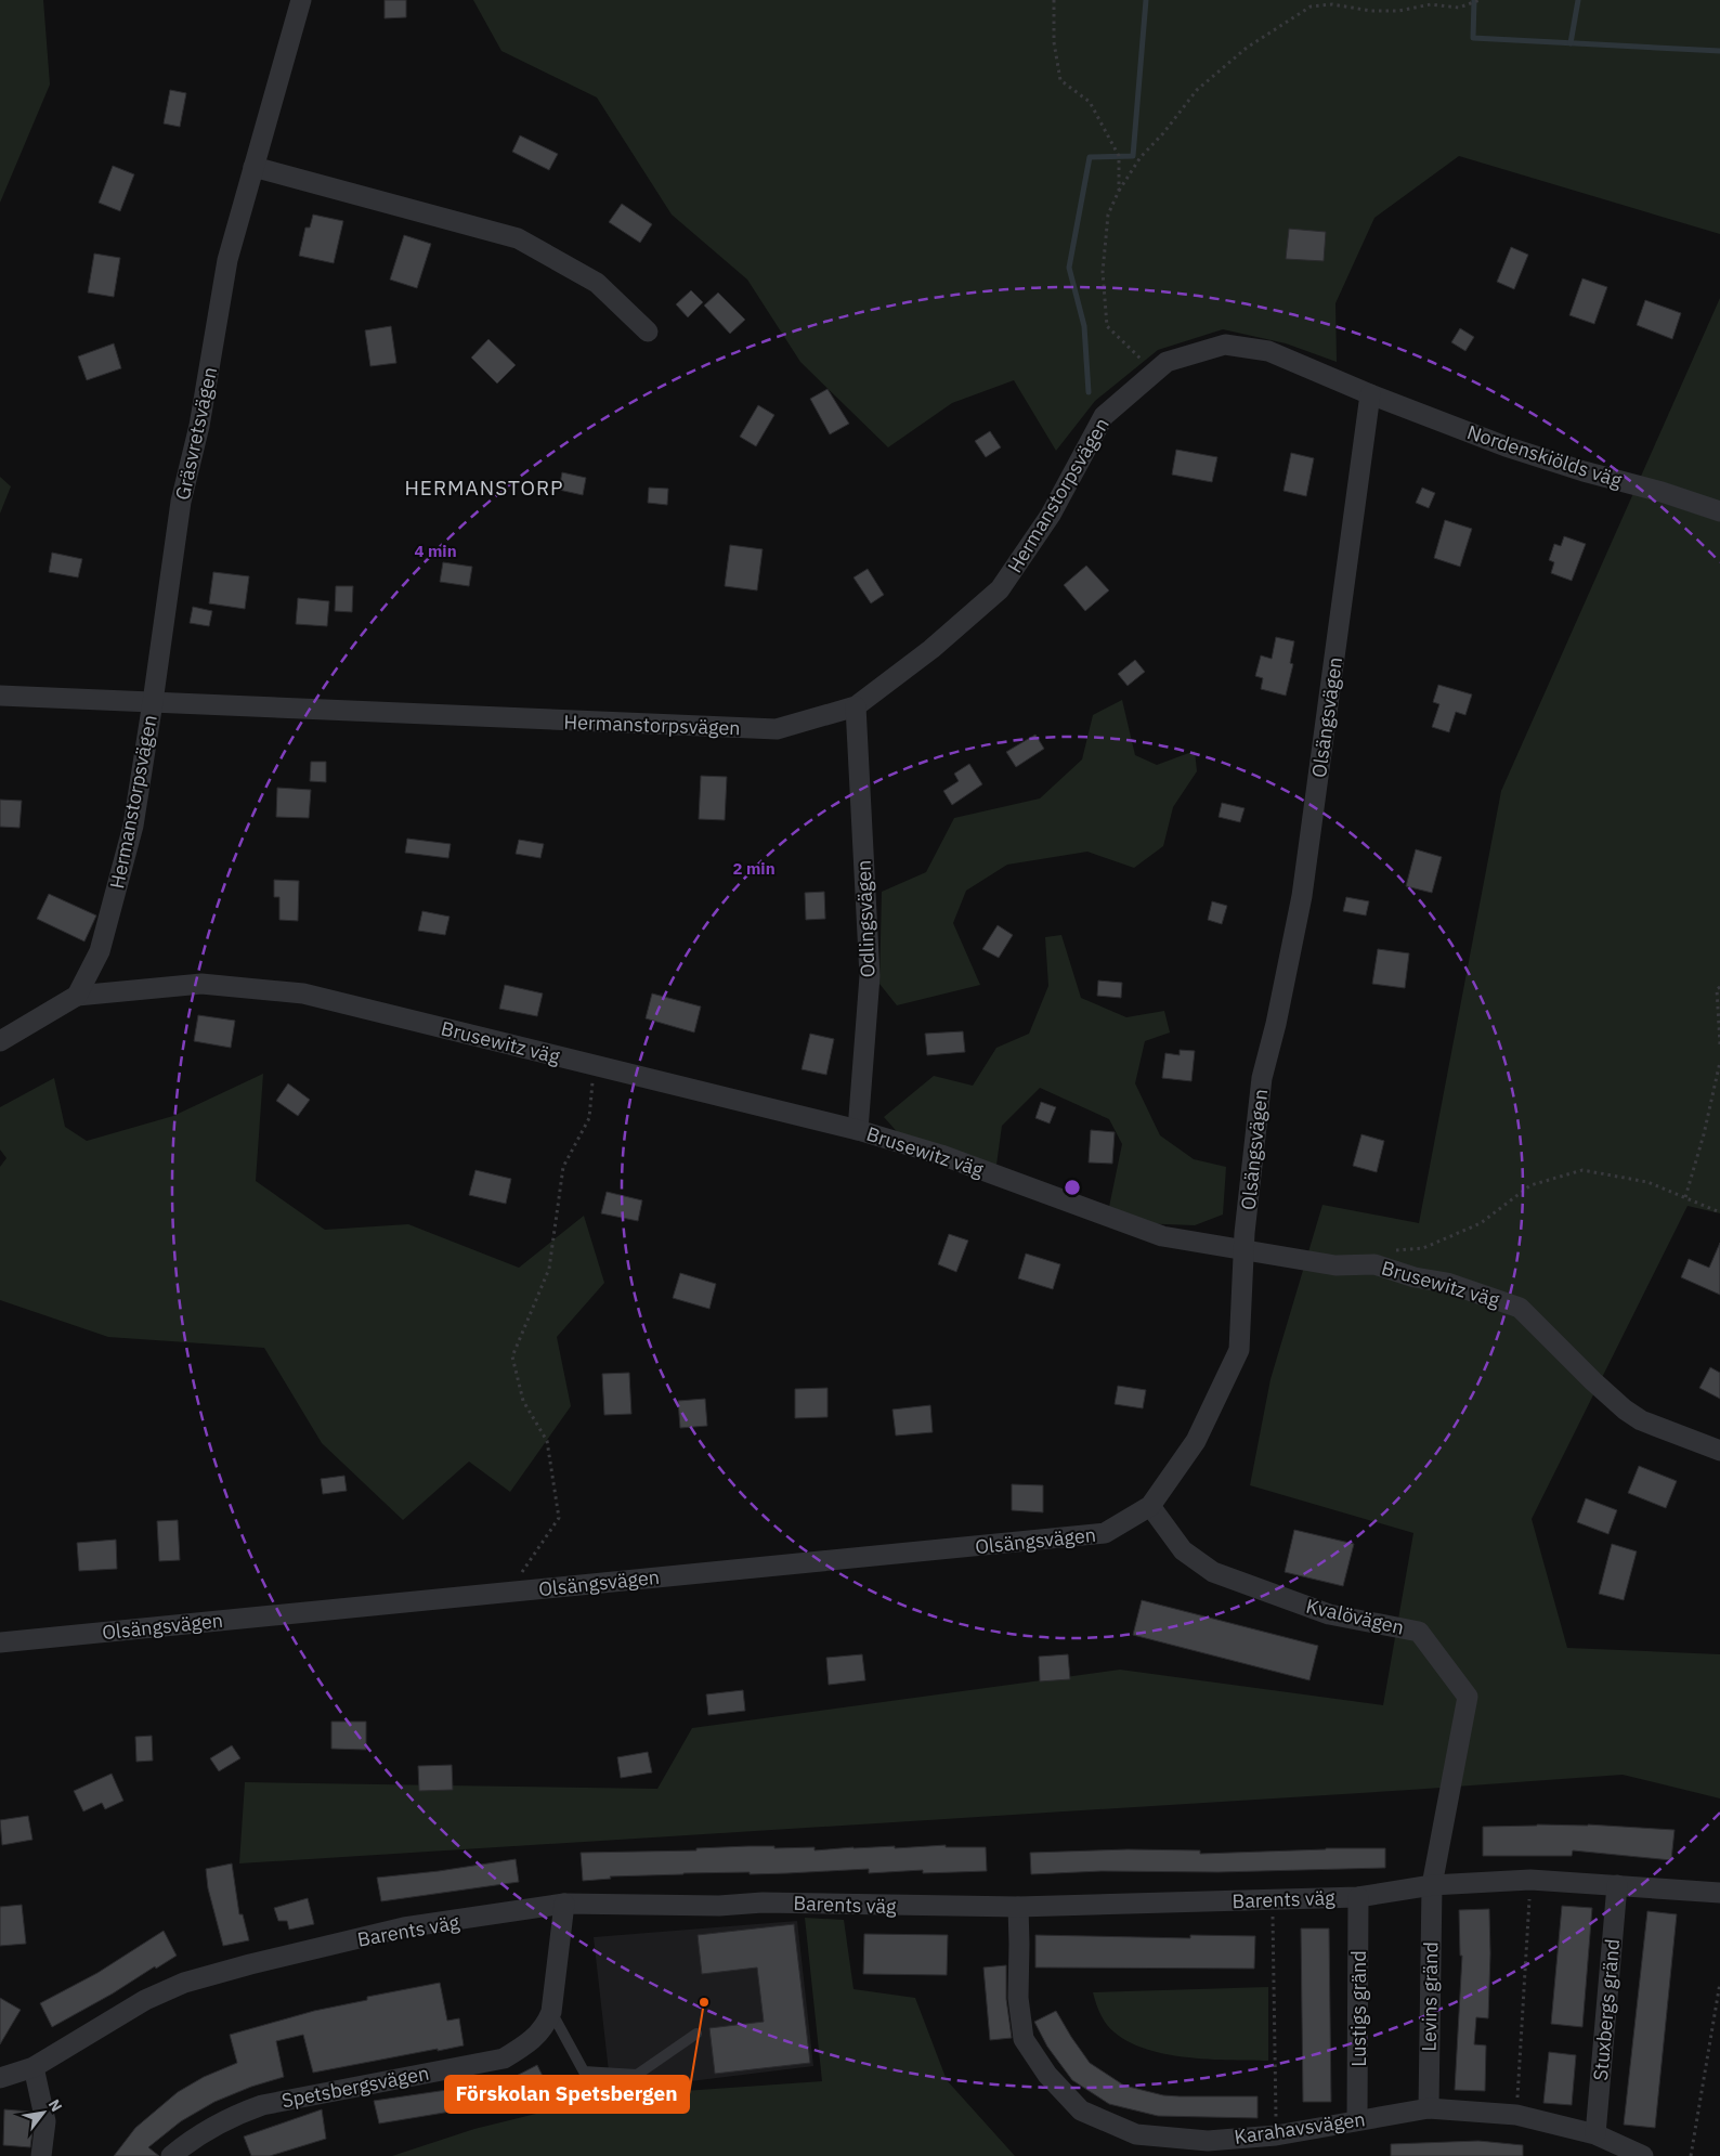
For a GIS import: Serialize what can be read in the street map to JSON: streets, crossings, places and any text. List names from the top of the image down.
{
  "streets": {
    "street": [
      "Gräsvretsvägen",
      "Nordenskiölds väg",
      "Hermanstorpsvägen",
      "Olsängsvägen",
      "Odlingsvägen",
      "Brusewitz väg",
      "Kvalövägen",
      "Barents väg",
      "Levins gränd",
      "Lustigs gränd",
      "Stuxbergs gränd",
      "Spetsbergsvägen",
      "Karahavsvägen"
    ]
  },
  "crossings": [
    ["Gräsvretsvägen", "Hermanstorpsvägen"],
    ["Nordenskiölds väg", "Hermanstorpsvägen"],
    ["Nordenskiölds väg", "Olsängsvägen"],
    ["Hermanstorpsvägen", "Olsängsvägen"],
    ["Hermanstorpsvägen", "Odlingsvägen"],
    ["Hermanstorpsvägen", "Brusewitz väg"],
    ["Olsängsvägen", "Brusewitz väg"],
    ["Olsängsvägen", "Kvalövägen"],
    ["Odlingsvägen", "Brusewitz väg"],
    ["Kvalövägen", "Barents väg"],
    ["Kvalövägen", "Levins gränd"],
    ["Barents väg", "Levins gränd"],
    ["Barents väg", "Lustigs gränd"],
    ["Barents väg", "Stuxbergs gränd"],
    ["Barents väg", "Spetsbergsvägen"],
    ["Barents väg", "Karahavsvägen"],
    ["Levins gränd", "Karahavsvägen"],
    ["Lustigs gränd", "Karahavsvägen"],
    ["Stuxbergs gränd", "Karahavsvägen"]
  ],
  "districts": ["HERMANSTORP"],
  "places": ["Förskolan Spetsbergen"],
  "north": "top right",
  "rings": ["4 min", "2 min"]
}
